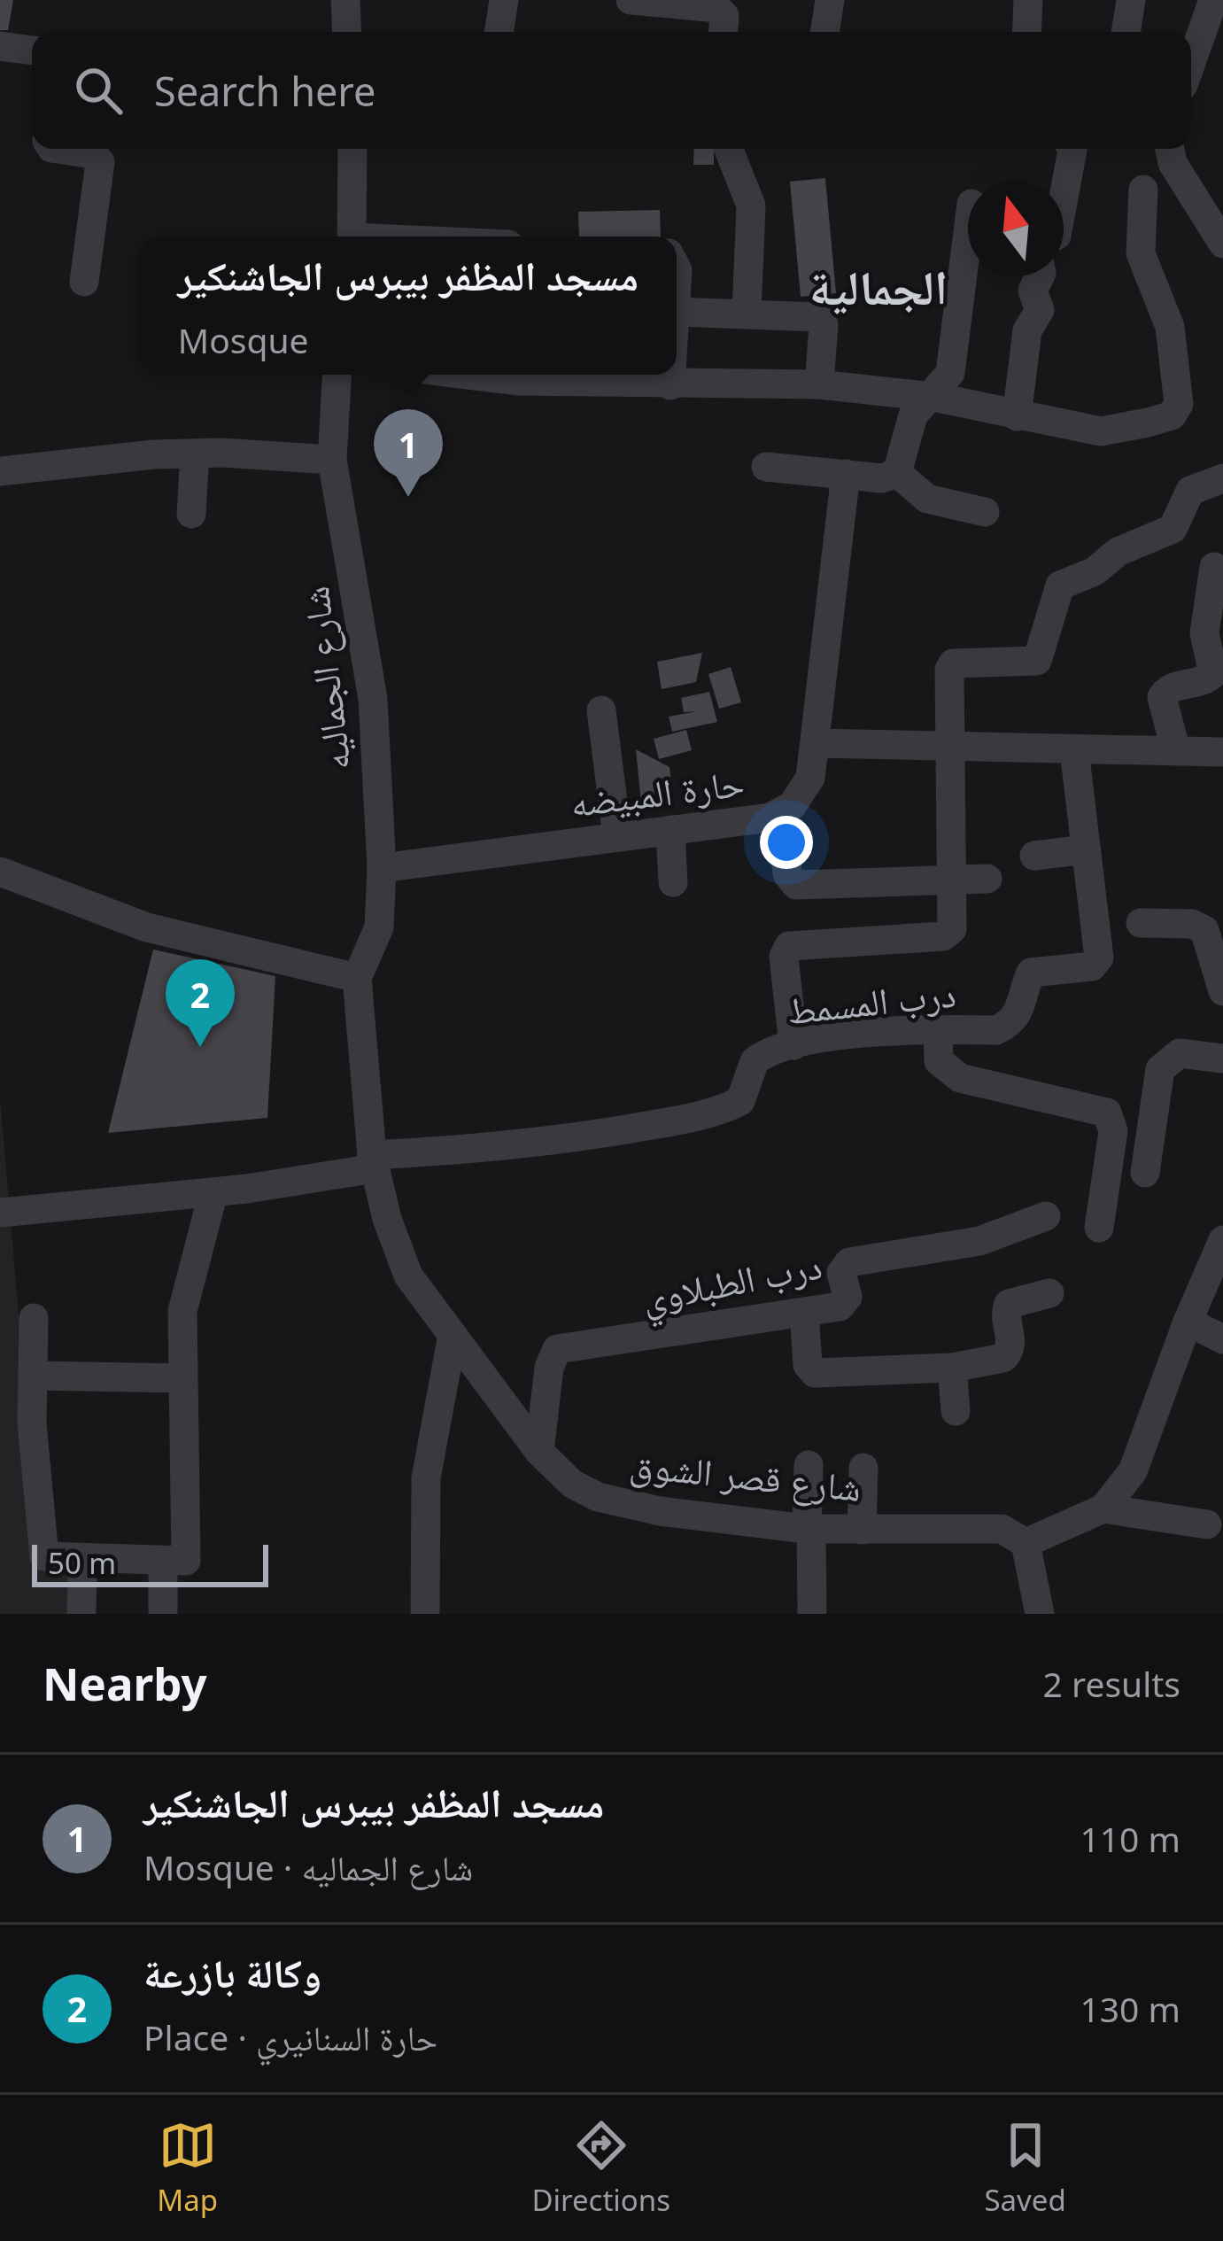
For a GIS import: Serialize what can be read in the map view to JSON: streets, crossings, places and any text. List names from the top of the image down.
{
  "streets": {
    "street": [
      "شارع الجماليه",
      "حارة المبيضه",
      "درب المسمط",
      "درب الطبلاوي",
      "شارع قصر الشوق"
    ]
  },
  "crossings": [
    ["شارع الجماليه", "حارة المبيضه"],
    ["شارع الجماليه", "شارع قصر الشوق"],
    ["درب المسمط", "شارع قصر الشوق"],
    ["درب الطبلاوي", "شارع قصر الشوق"]
  ],
  "districts": ["الجمالية"],
  "scale_bar": "50 m",
  "north": "top",
  "page": {
    "search": "Search here",
    "popup": ["مسجد المظفر بيبرس الجاشنكير", "Mosque"],
    "pins": ["1", "2"],
    "scale": "50 m",
    "heading": ["Nearby", "2 results"],
    "list": [
      {
        "mark": "1",
        "name": "مسجد المظفر بيبرس الجاشنكير",
        "note": "Mosque · شارع الجماليه",
        "value": "110 m"
      },
      {
        "mark": "2",
        "name": "وكالة بازرعة",
        "note": "Place · حارة السنانيري",
        "value": "130 m"
      }
    ],
    "nav": ["Map", "Directions", "Saved"]
  }
}
